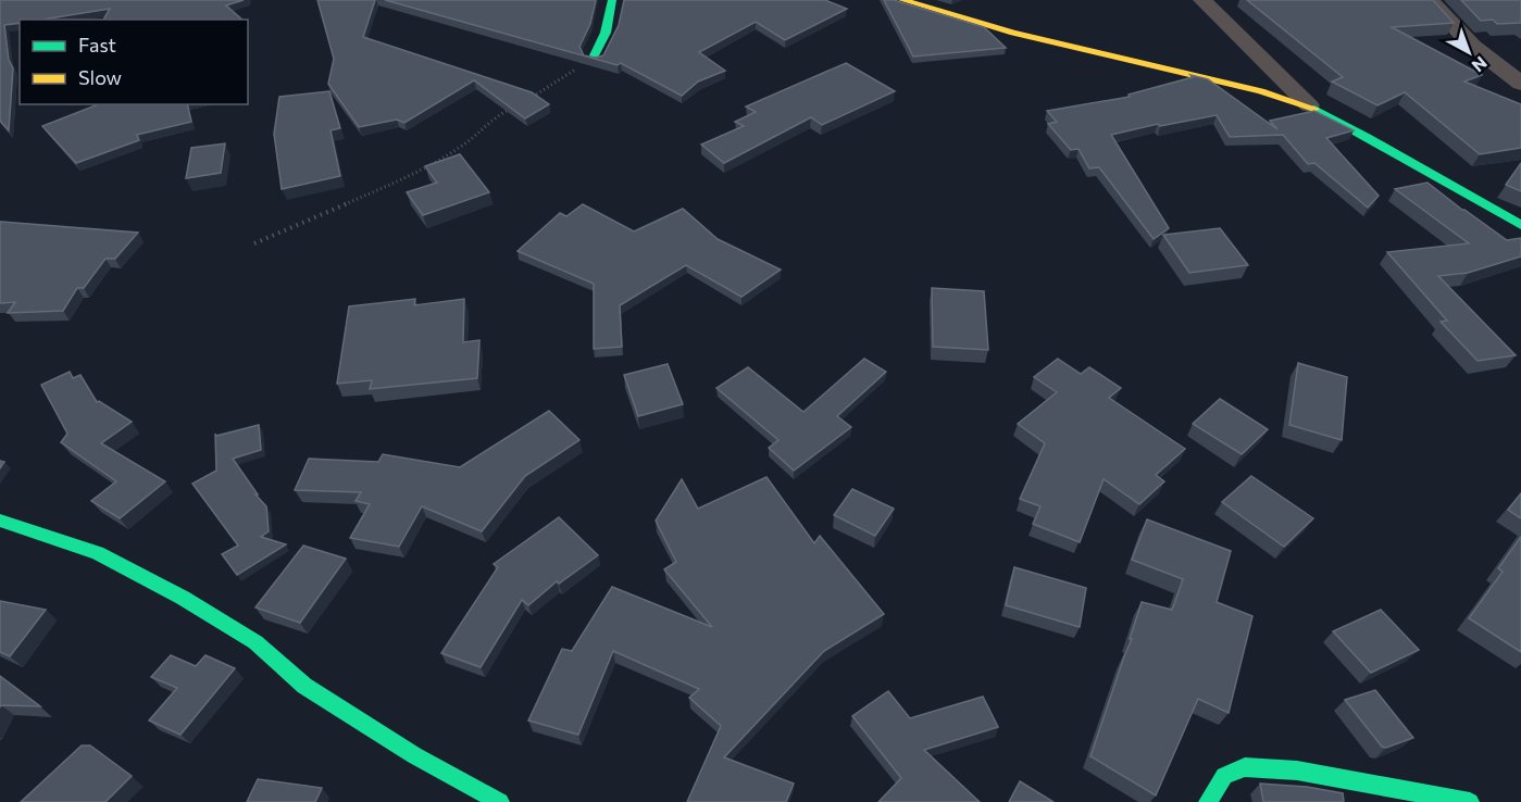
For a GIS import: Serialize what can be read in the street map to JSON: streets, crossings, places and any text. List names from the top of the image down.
{
  "legend": ["Fast", "Slow"],
  "north": "bottom right"
}
